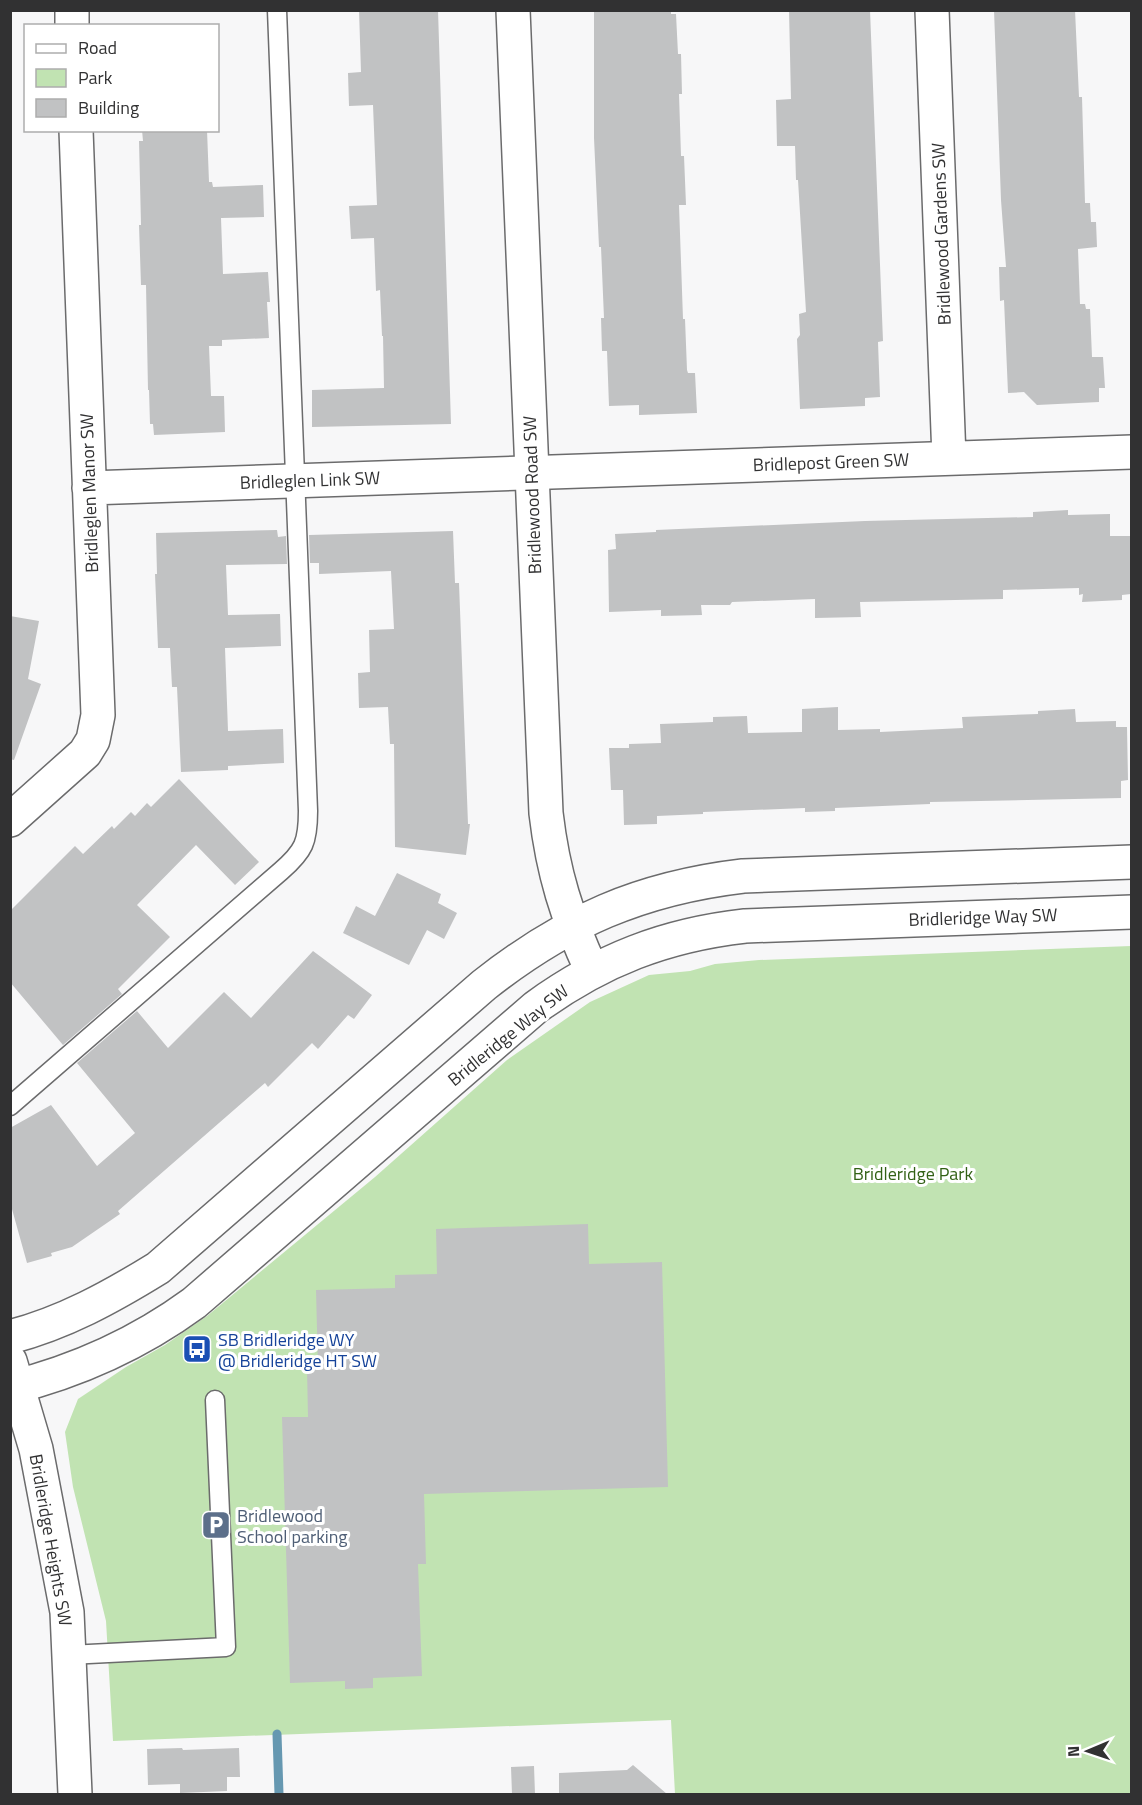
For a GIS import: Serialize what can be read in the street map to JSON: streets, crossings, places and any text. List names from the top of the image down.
{
  "streets": {
    "street": [
      "Bridlewood Gardens SW",
      "Bridlepost Green SW",
      "Bridleglen Link SW",
      "Bridleglen Manor SW",
      "Bridlewood Road SW",
      "Bridleridge Way SW",
      "Bridleridge Heights SW"
    ]
  },
  "crossings": [
    ["Bridlewood Gardens SW", "Bridlepost Green SW"],
    ["Bridlepost Green SW", "Bridleglen Link SW"],
    ["Bridlepost Green SW", "Bridlewood Road SW"],
    ["Bridleglen Link SW", "Bridleglen Manor SW"],
    ["Bridleglen Link SW", "Bridlewood Road SW"],
    ["Bridlewood Road SW", "Bridleridge Way SW"],
    ["Bridleridge Way SW", "Bridleridge Heights SW"]
  ],
  "parks": ["Bridleridge Park"],
  "places": {
    "bus stop": ["SB Bridleridge WY @ Bridleridge HT SW"],
    "parking": ["Bridlewood School parking"]
  },
  "legend": ["Road", "Park", "Building"],
  "north": "left"
}
